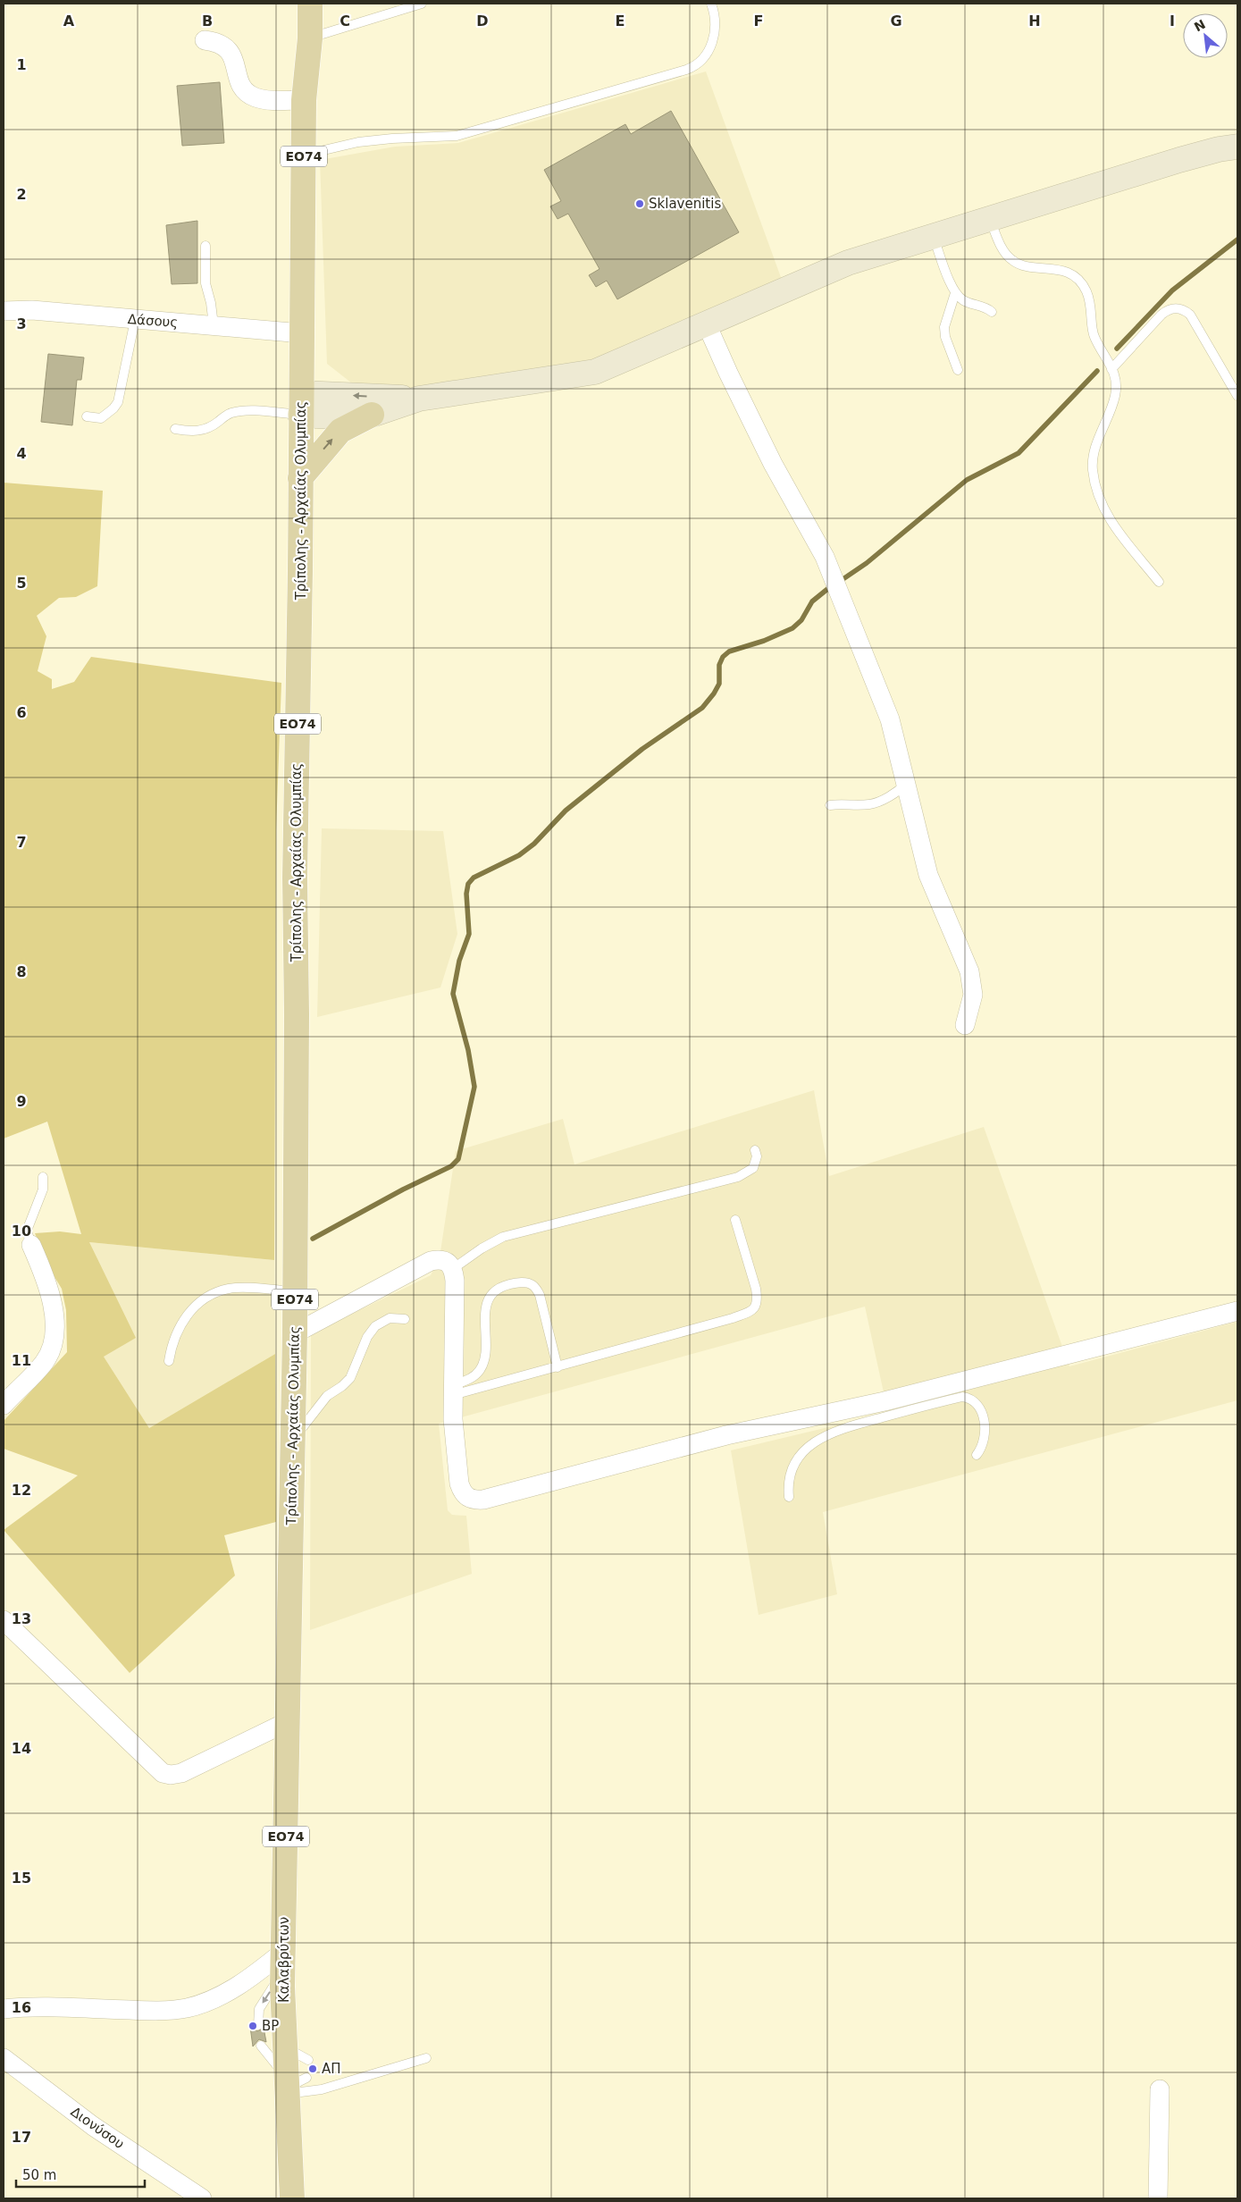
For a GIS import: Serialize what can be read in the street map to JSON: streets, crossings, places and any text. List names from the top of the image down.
{
  "streets": {
    "main road": ["ΕΟ74", "Τρίπολης - Αρχαίας Ολυμπίας", "Καλαβρύτων"],
    "street": ["Δάσους", "Διονύσου"]
  },
  "crossings": [
    ["Δάσους", "Τρίπολης - Αρχαίας Ολυμπίας"],
    ["Τρίπολης - Αρχαίας Ολυμπίας", "Καλαβρύτων"]
  ],
  "places": ["Sklavenitis", "BP", "ΑΠ"],
  "scale_bar": "50 m",
  "north": "top left",
  "grid": {
    "columns": [
      "A",
      "B",
      "C",
      "D",
      "E",
      "F",
      "G",
      "H",
      "I"
    ],
    "rows": [
      "1",
      "2",
      "3",
      "4",
      "5",
      "6",
      "7",
      "8",
      "9",
      "10",
      "11",
      "12",
      "13",
      "14",
      "15",
      "16",
      "17"
    ]
  }
}
